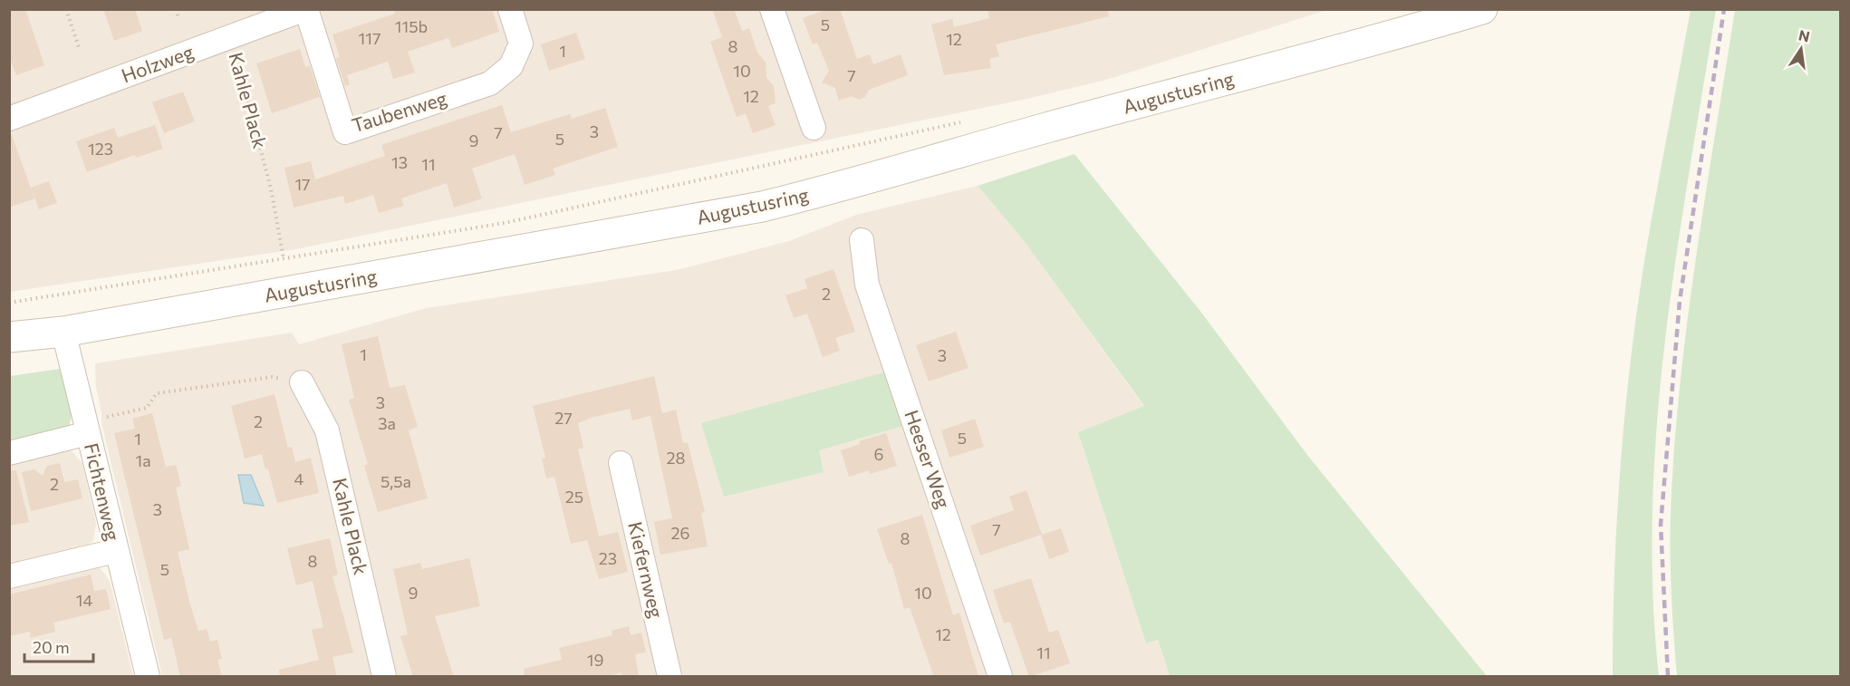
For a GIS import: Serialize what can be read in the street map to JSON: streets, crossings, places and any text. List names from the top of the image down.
{
  "streets": {
    "main road": ["Augustusring"],
    "street": [
      "Holzweg",
      "Kahle Plack",
      "Taubenweg",
      "Heeser Weg",
      "Fichtenweg",
      "Kiefernweg"
    ]
  },
  "crossings": [
    ["Holzweg", "Kahle Plack"],
    ["Holzweg", "Taubenweg"],
    ["Augustusring", "Fichtenweg"]
  ],
  "house_numbers": [
    "5",
    "115b",
    "117",
    "12",
    "8",
    "1",
    "10",
    "7",
    "12",
    "3",
    "7",
    "5",
    "9",
    "123",
    "13",
    "11",
    "17",
    "2",
    "1",
    "3",
    "3",
    "27",
    "2",
    "3a",
    "5",
    "1",
    "6",
    "28",
    "1a",
    "4",
    "5,5a",
    "2",
    "25",
    "3",
    "7",
    "26",
    "8",
    "23",
    "8",
    "5",
    "9",
    "10",
    "14",
    "12",
    "11",
    "19"
  ],
  "scale_bar": "20 m",
  "north": "top"
}
